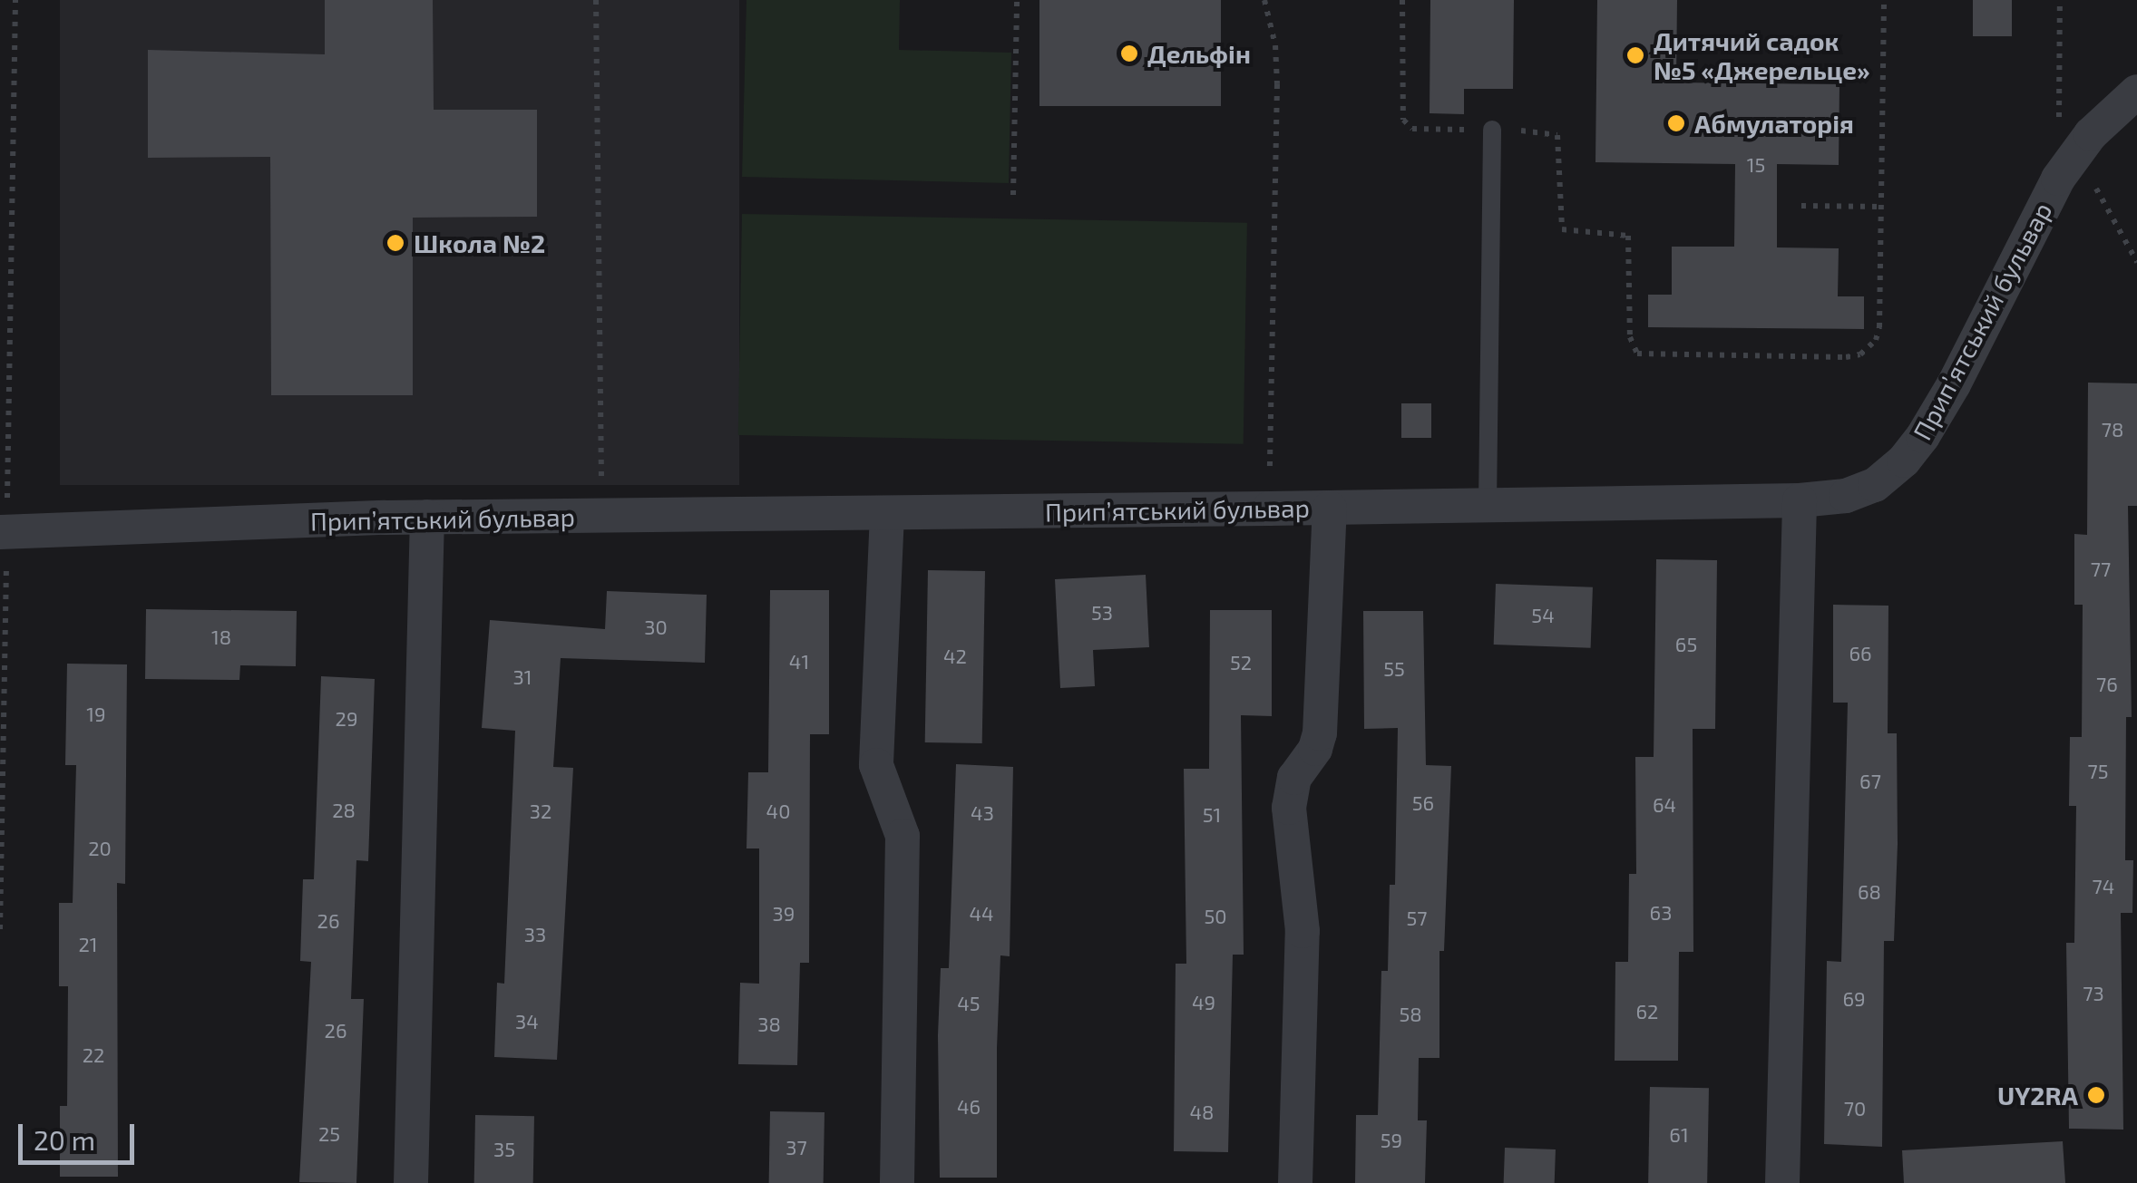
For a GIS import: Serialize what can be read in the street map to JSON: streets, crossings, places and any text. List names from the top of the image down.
{
  "streets": {
    "street": ["Припʼятський бульвар"]
  },
  "places": [
    "Дельфін",
    "Дитячий садок №5 «Джерельце»",
    "Абмулаторія",
    "Школа №2",
    "UY2RA"
  ],
  "house_numbers": [
    "15",
    "78",
    "77",
    "53",
    "54",
    "30",
    "18",
    "65",
    "66",
    "42",
    "41",
    "52",
    "55",
    "31",
    "76",
    "19",
    "29",
    "75",
    "67",
    "56",
    "64",
    "28",
    "32",
    "40",
    "43",
    "51",
    "20",
    "74",
    "68",
    "63",
    "39",
    "44",
    "50",
    "57",
    "26",
    "33",
    "21",
    "73",
    "69",
    "49",
    "45",
    "62",
    "58",
    "34",
    "38",
    "26",
    "22",
    "46",
    "70",
    "48",
    "25",
    "61",
    "59",
    "37",
    "35"
  ],
  "scale_bar": "20 m"
}
